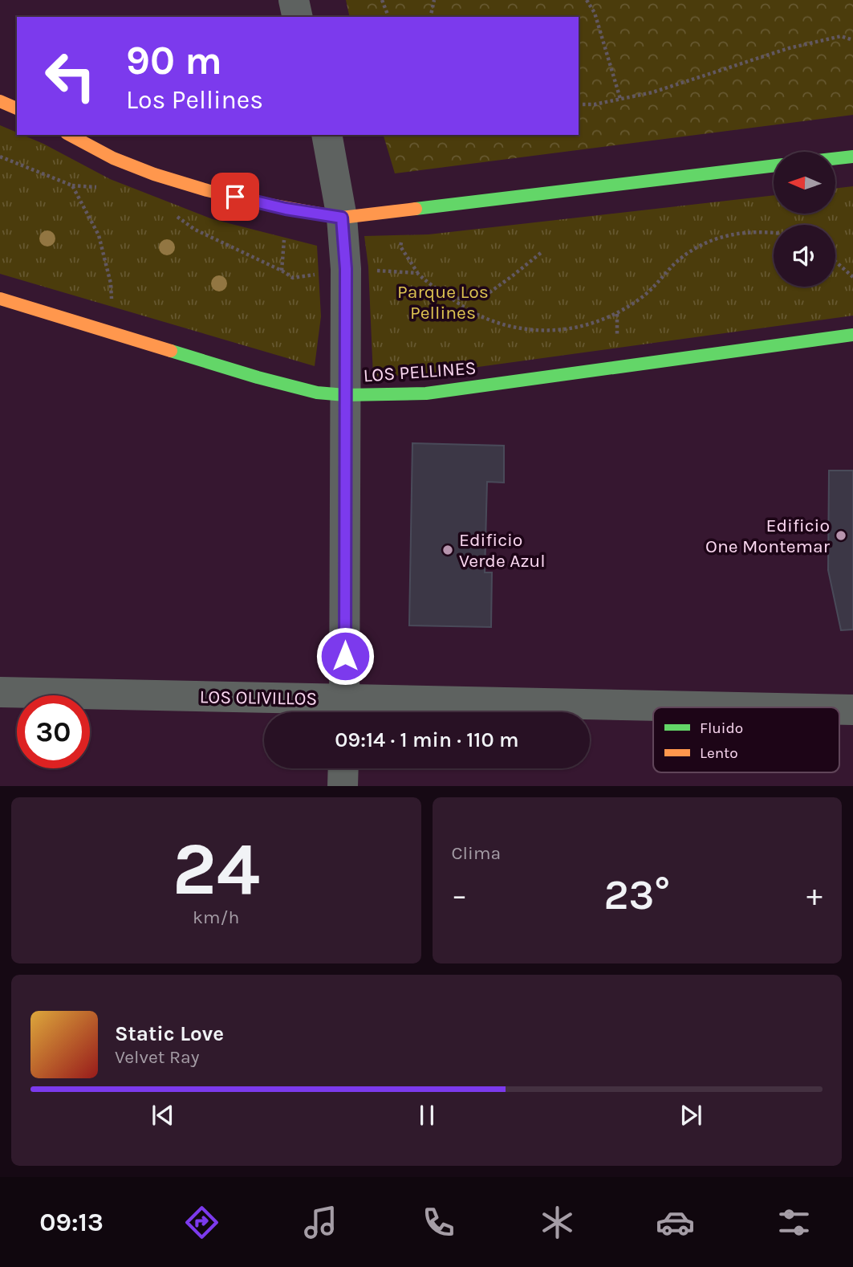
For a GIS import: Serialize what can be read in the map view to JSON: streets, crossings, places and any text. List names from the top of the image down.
{
  "streets": {
    "main road": ["LOS PELLINES"],
    "street": ["LOS OLIVILLOS"]
  },
  "parks": ["Parque Los Pellines"],
  "places": ["Edificio One Montemar", "Edificio Verde Azul"],
  "legend": ["Fluido", "Lento"],
  "north": "left",
  "page": {
    "turn": ["90 m", "Los Pellines"],
    "limit": "30",
    "trip": "09:14 · 1 min · 110 m",
    "tile": [
      ["24", "km/h"],
      "Clima"
    ],
    "heat": ["−", "23°", "+"],
    "song": ["Static Love", "Velvet Ray"],
    "tabs": "09:13"
  }
}
